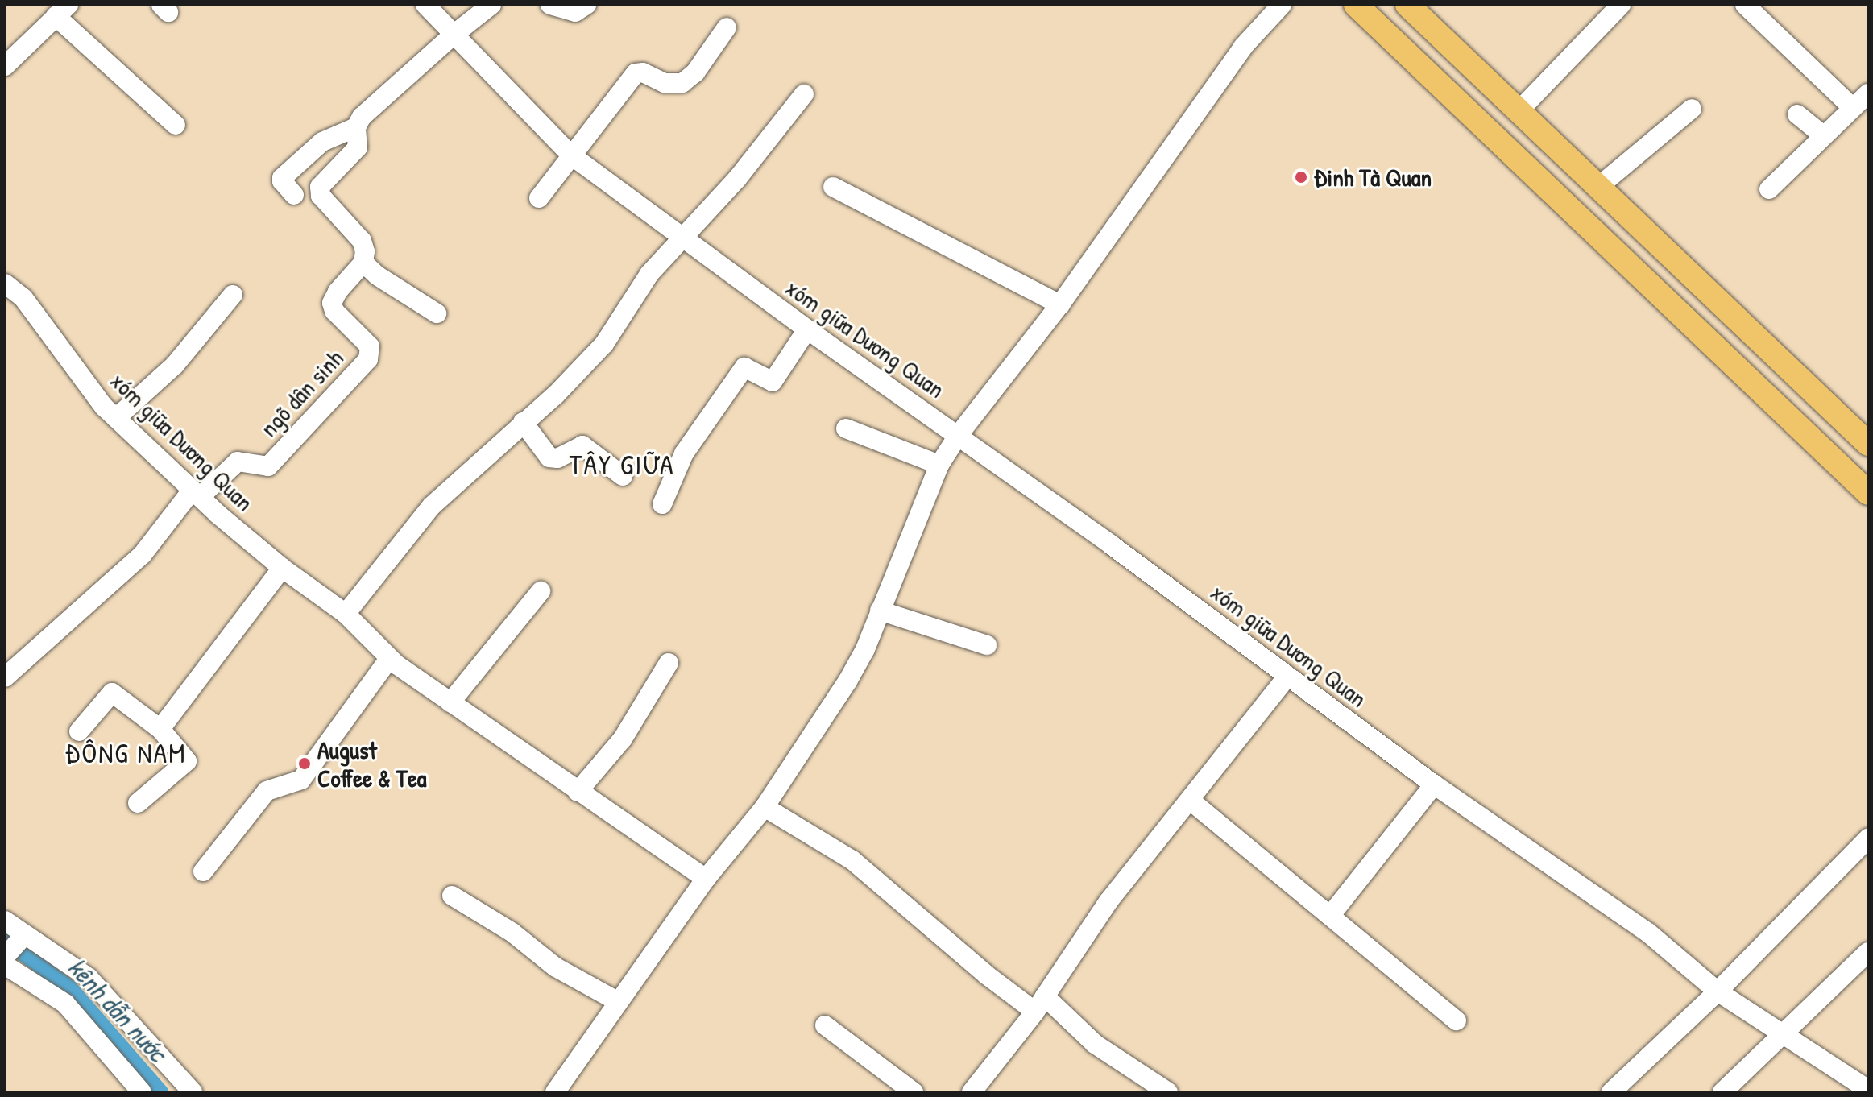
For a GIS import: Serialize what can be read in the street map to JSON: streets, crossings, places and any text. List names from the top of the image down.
{
  "streets": {
    "street": ["xóm giữa Dương Quan", "ngõ dân sinh"]
  },
  "crossings": [
    ["xóm giữa Dương Quan", "ngõ dân sinh"]
  ],
  "districts": ["TÂY GIỮA", "ĐÔNG NAM"],
  "water": ["kênh dẫn nước"],
  "places": ["Đinh Tà Quan", "August Coffee & Tea"]
}
